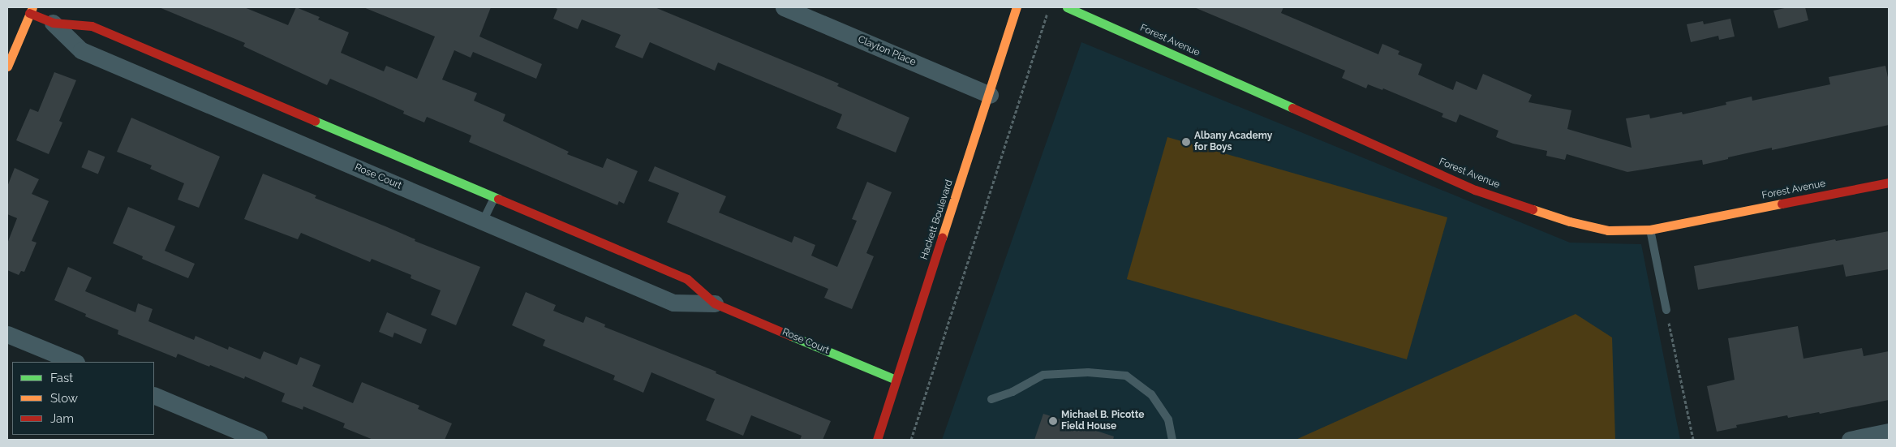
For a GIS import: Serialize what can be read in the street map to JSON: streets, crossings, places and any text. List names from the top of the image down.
{
  "streets": {
    "street": [
      "Forest Avenue",
      "Clayton Place",
      "Rose Court",
      "Hackett Boulevard"
    ]
  },
  "crossings": [
    ["Clayton Place", "Hackett Boulevard"],
    ["Rose Court", "Hackett Boulevard"]
  ],
  "places": ["Albany Academy for Boys", "Michael B. Picotte Field House"],
  "legend": ["Fast", "Slow", "Jam"]
}
